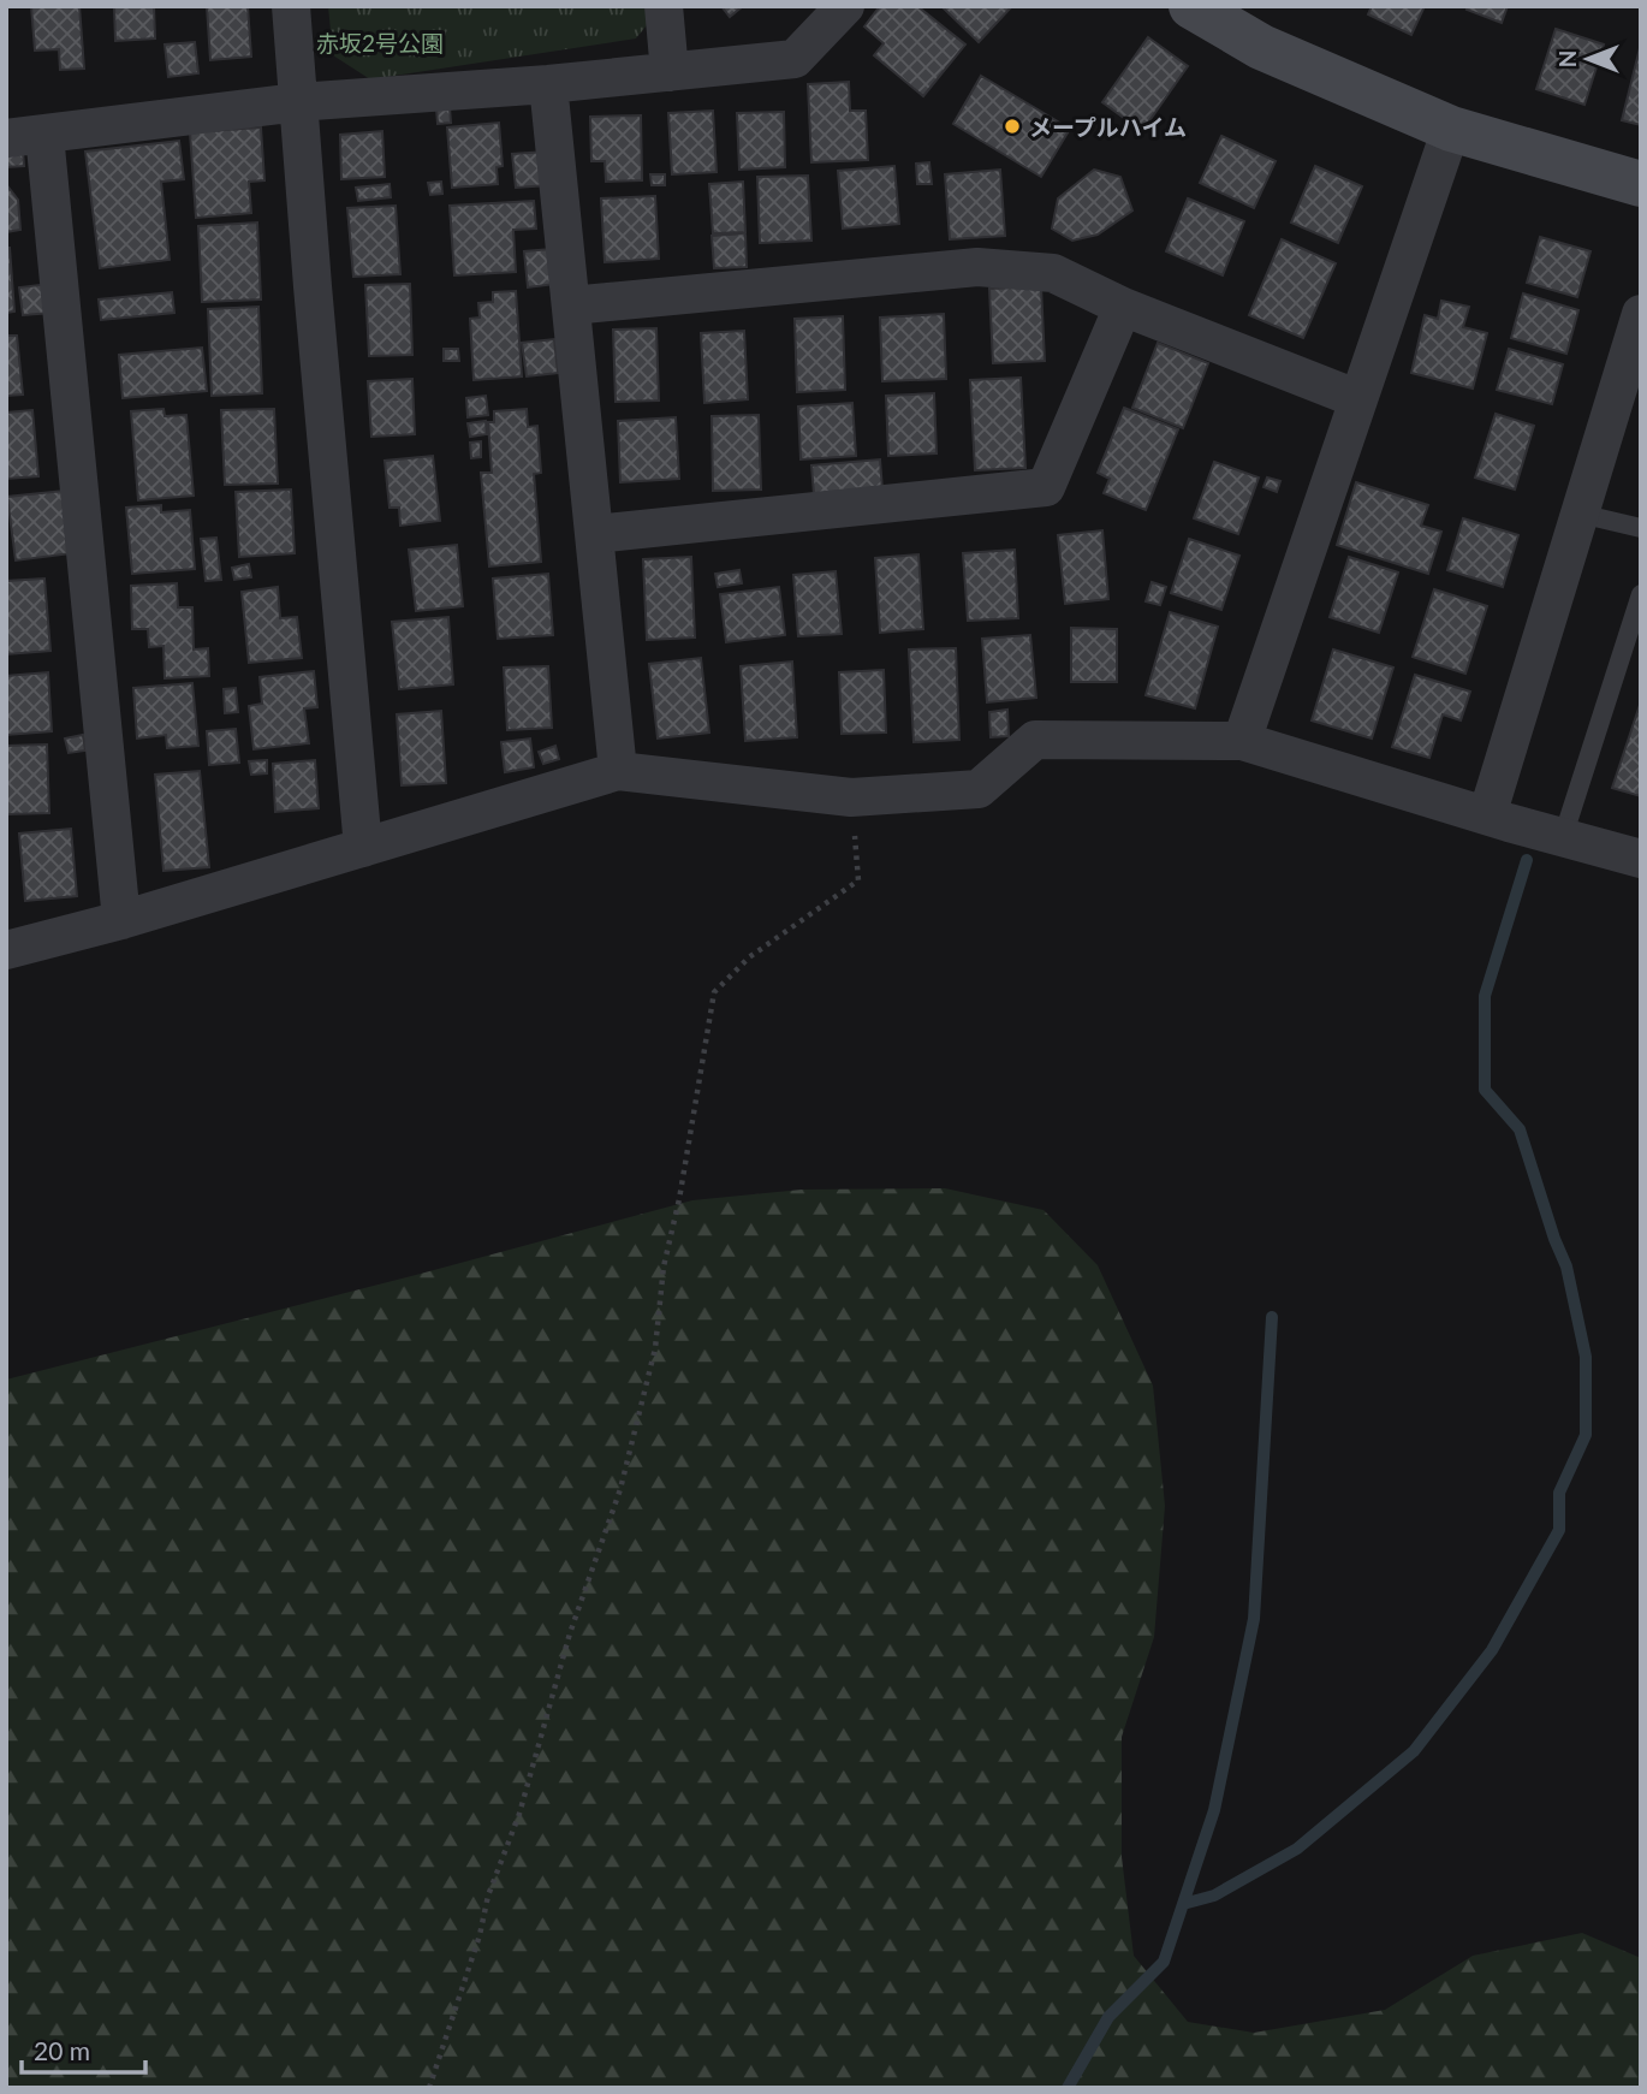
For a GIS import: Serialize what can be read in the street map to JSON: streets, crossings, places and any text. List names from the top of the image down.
{
  "parks": ["赤坂2号公園"],
  "places": ["メープルハイム"],
  "scale_bar": "20 m",
  "north": "left"
}
